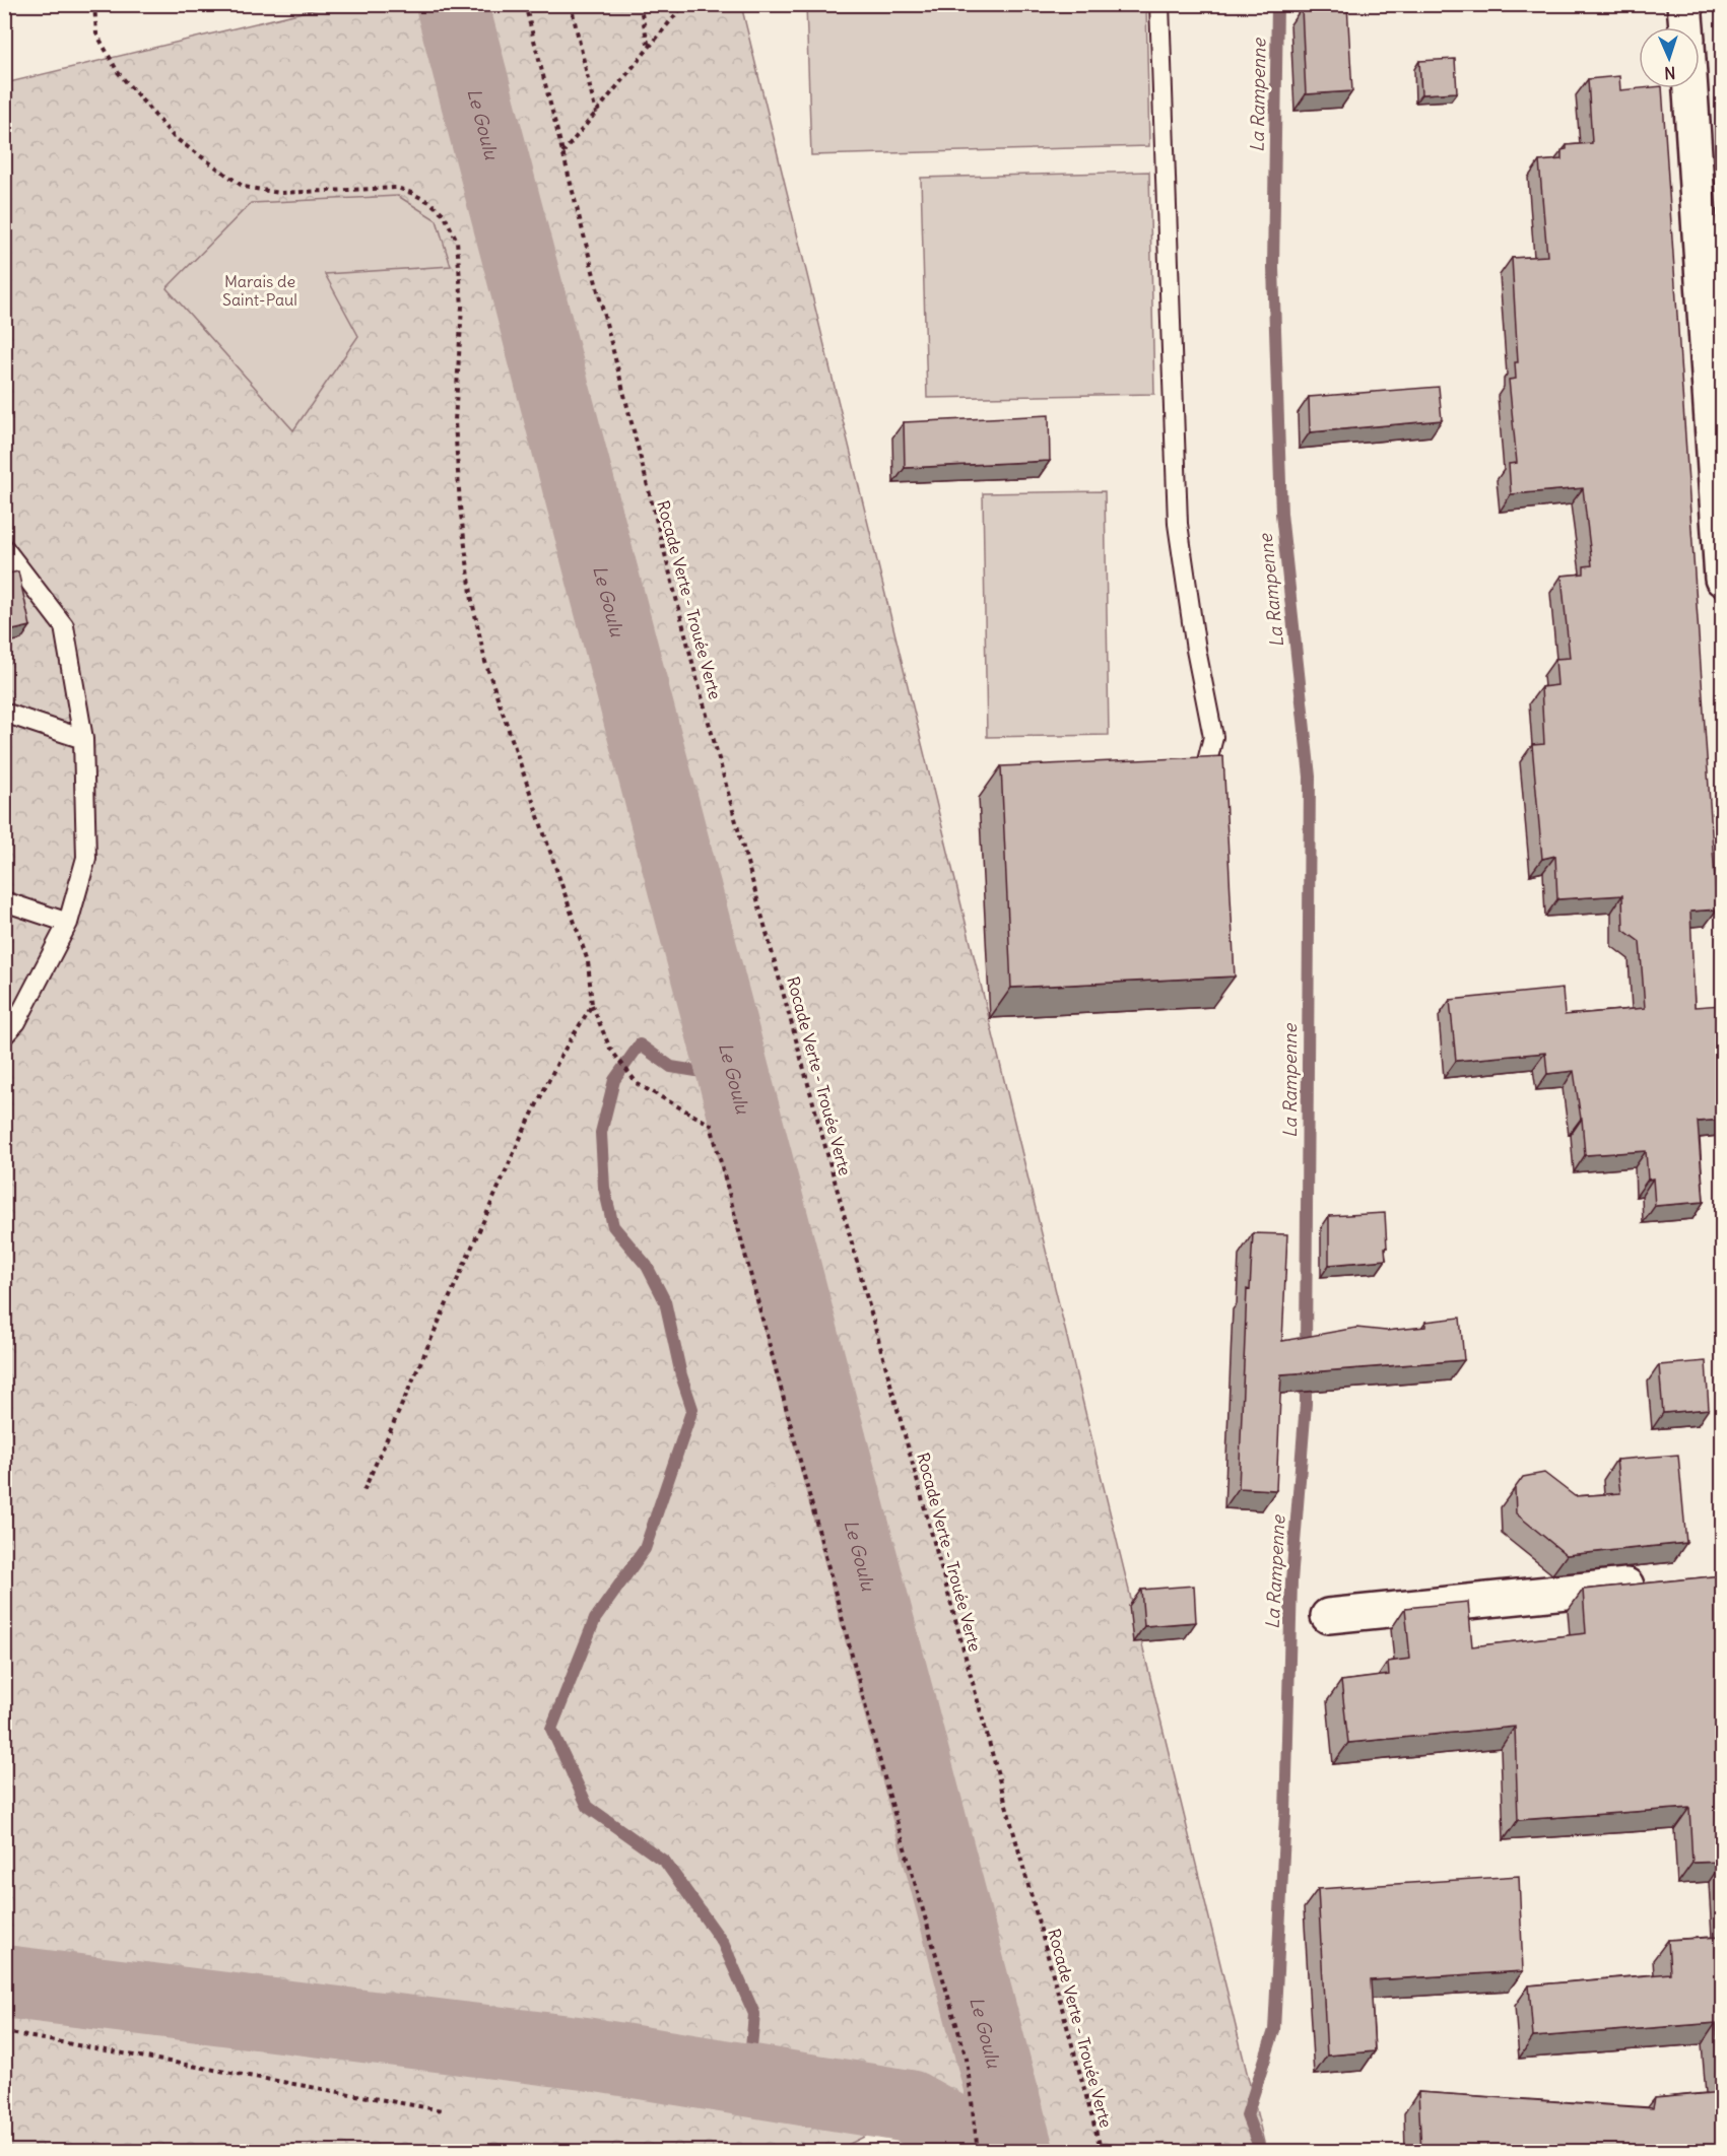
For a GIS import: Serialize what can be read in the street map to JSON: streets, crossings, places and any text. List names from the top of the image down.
{
  "streets": {
    "path": ["Rocade Verte - Trouée Verte"]
  },
  "water": ["La Rampenne", "Le Goulu"],
  "parks": ["Marais de Saint-Paul"],
  "north": "bottom"
}
